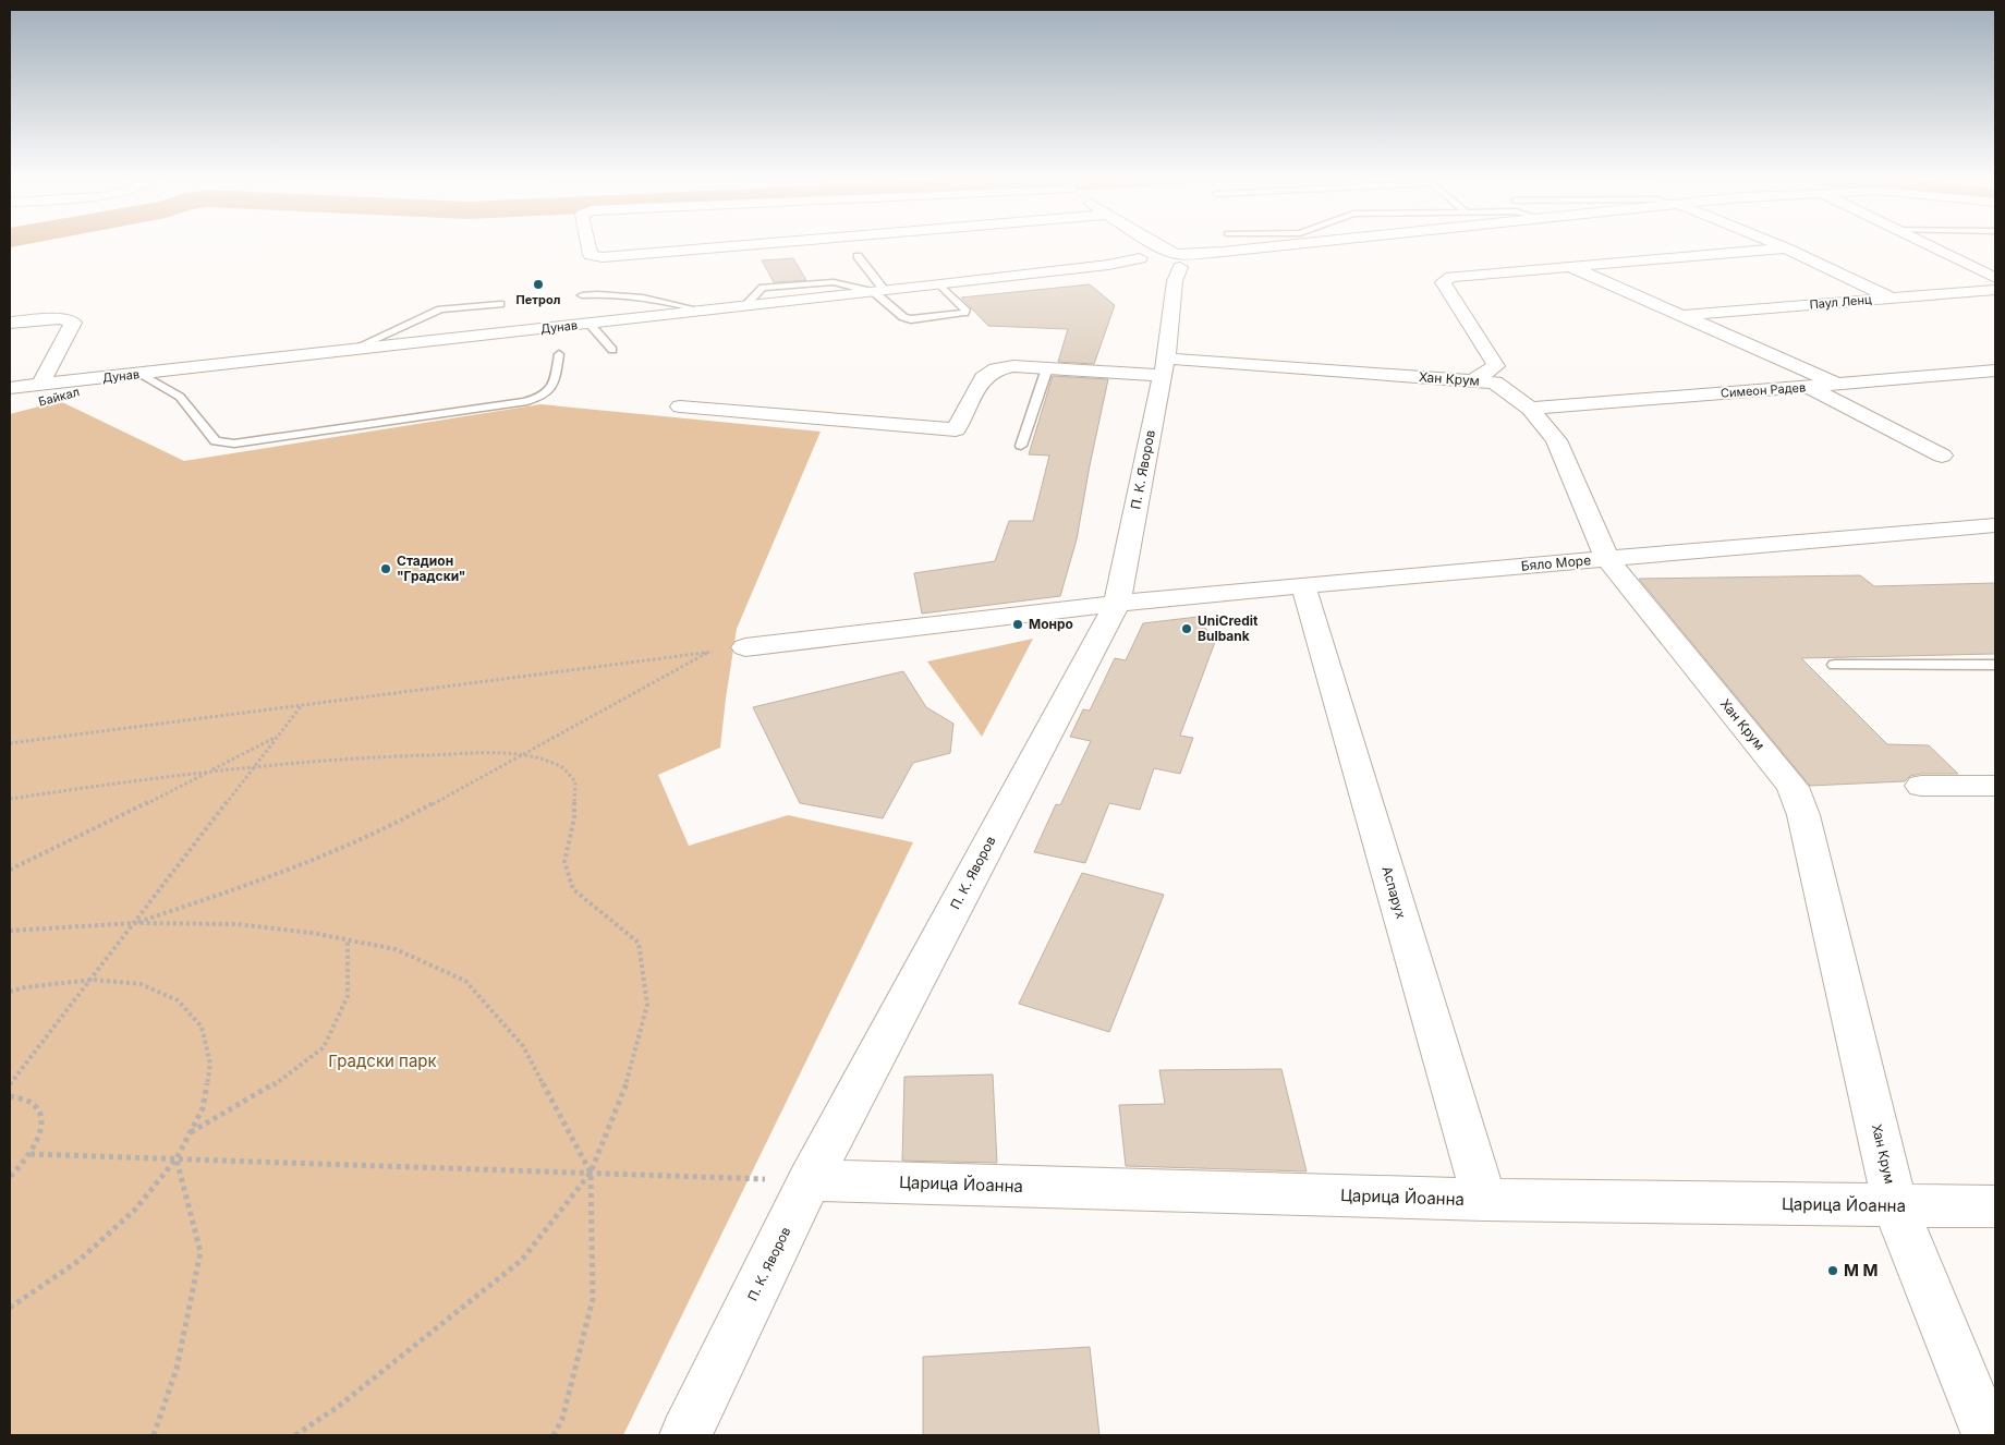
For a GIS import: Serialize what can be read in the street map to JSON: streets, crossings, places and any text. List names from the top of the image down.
{
  "streets": {
    "street": [
      "Паул Ленц",
      "Дунав",
      "Хан Крум",
      "Симеон Радев",
      "Байкал",
      "П. К. Яворов",
      "Бяло Море",
      "Аспарух",
      "Царица Йоанна"
    ]
  },
  "crossings": [
    ["Дунав", "Байкал"],
    ["Дунав", "П. К. Яворов"],
    ["Хан Крум", "Симеон Радев"],
    ["Хан Крум", "П. К. Яворов"],
    ["Хан Крум", "Бяло Море"],
    ["Хан Крум", "Царица Йоанна"],
    ["П. К. Яворов", "Бяло Море"],
    ["П. К. Яворов", "Царица Йоанна"],
    ["Бяло Море", "Аспарух"],
    ["Аспарух", "Царица Йоанна"]
  ],
  "parks": ["Градски парк"],
  "places": [
    "Петрол",
    "Стадион \"Градски\"",
    "Монро",
    "UniCredit Bulbank",
    "M M"
  ]
}
